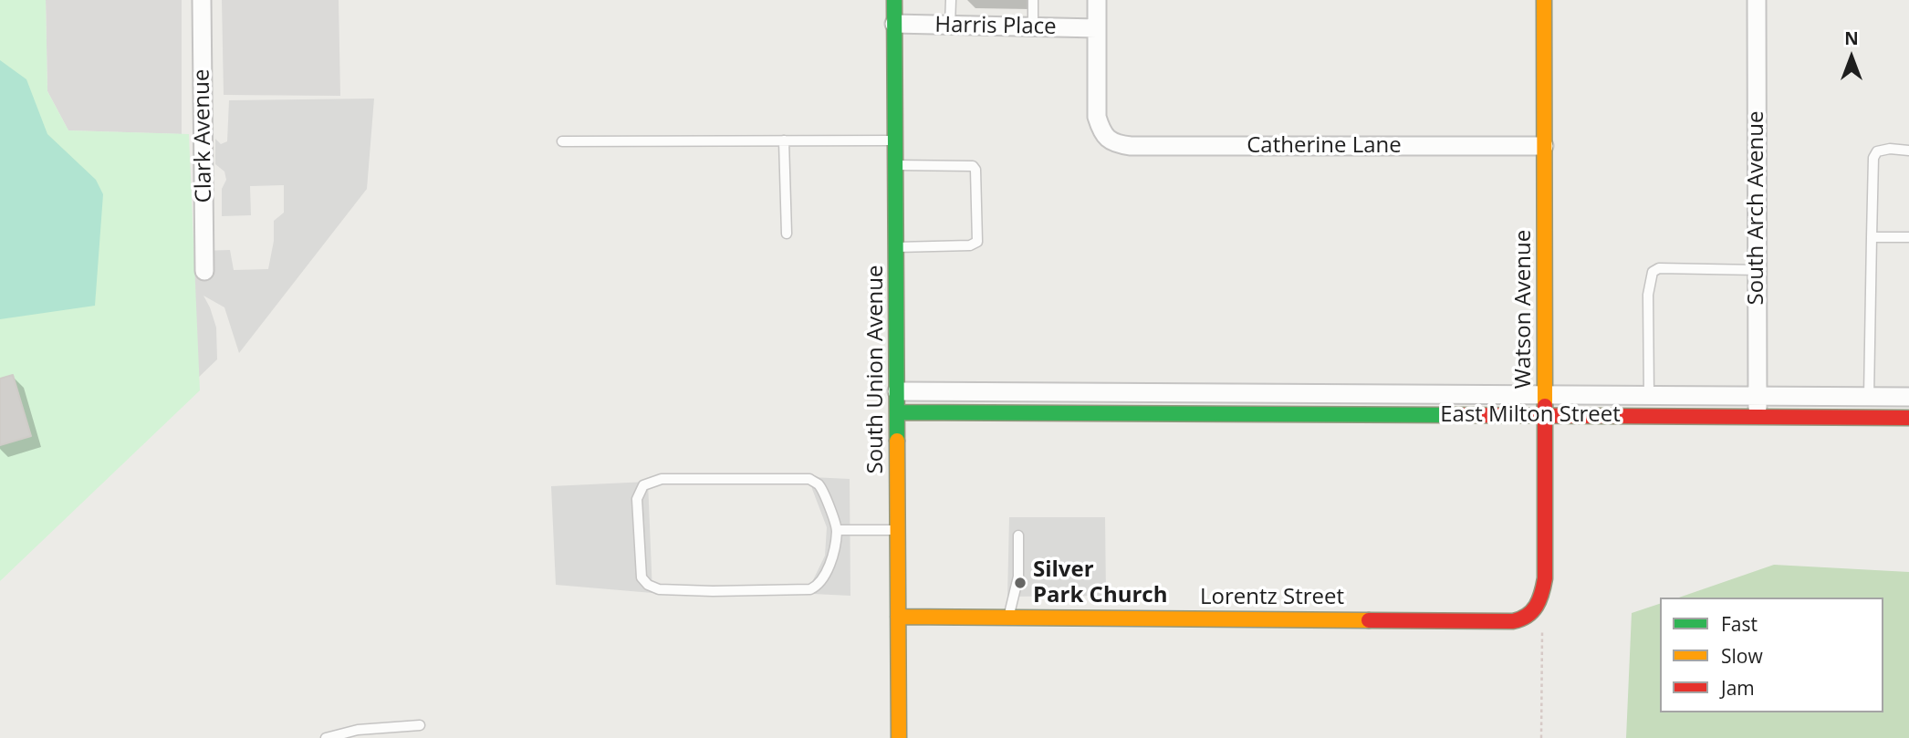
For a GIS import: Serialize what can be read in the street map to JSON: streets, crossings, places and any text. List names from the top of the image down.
{
  "streets": {
    "street": [
      "Harris Place",
      "Clark Avenue",
      "Catherine Lane",
      "South Arch Avenue",
      "Watson Avenue",
      "South Union Avenue",
      "East Milton Street",
      "Lorentz Street"
    ]
  },
  "crossings": [
    ["Harris Place", "Catherine Lane"],
    ["Harris Place", "South Union Avenue"],
    ["Catherine Lane", "Watson Avenue"],
    ["South Arch Avenue", "East Milton Street"],
    ["Watson Avenue", "East Milton Street"],
    ["Watson Avenue", "Lorentz Street"],
    ["South Union Avenue", "East Milton Street"],
    ["South Union Avenue", "Lorentz Street"]
  ],
  "places": ["Silver Park Church"],
  "legend": ["Fast", "Slow", "Jam"],
  "north": "top"
}
